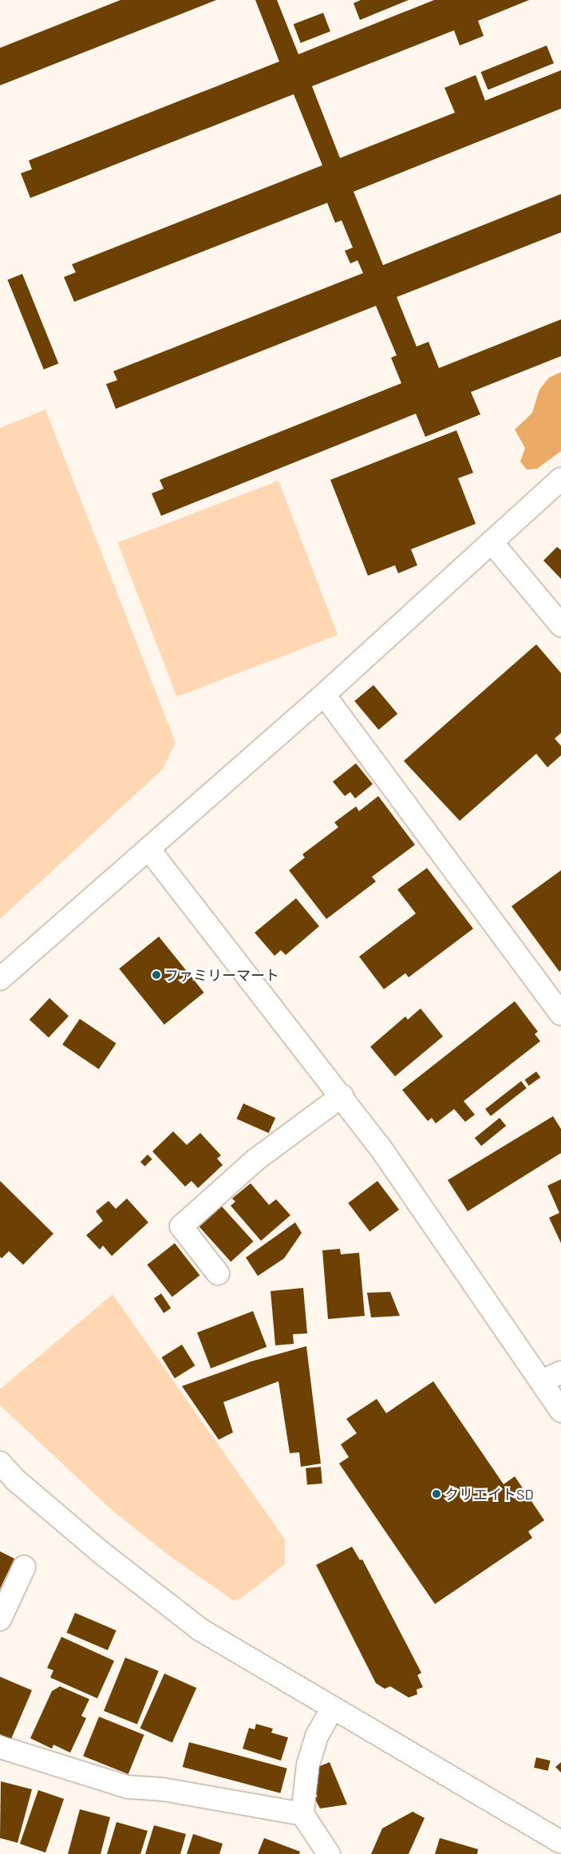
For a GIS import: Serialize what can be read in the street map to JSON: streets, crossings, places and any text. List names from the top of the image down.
{
  "places": ["ファミリーマート", "クリエイトSD"]
}
